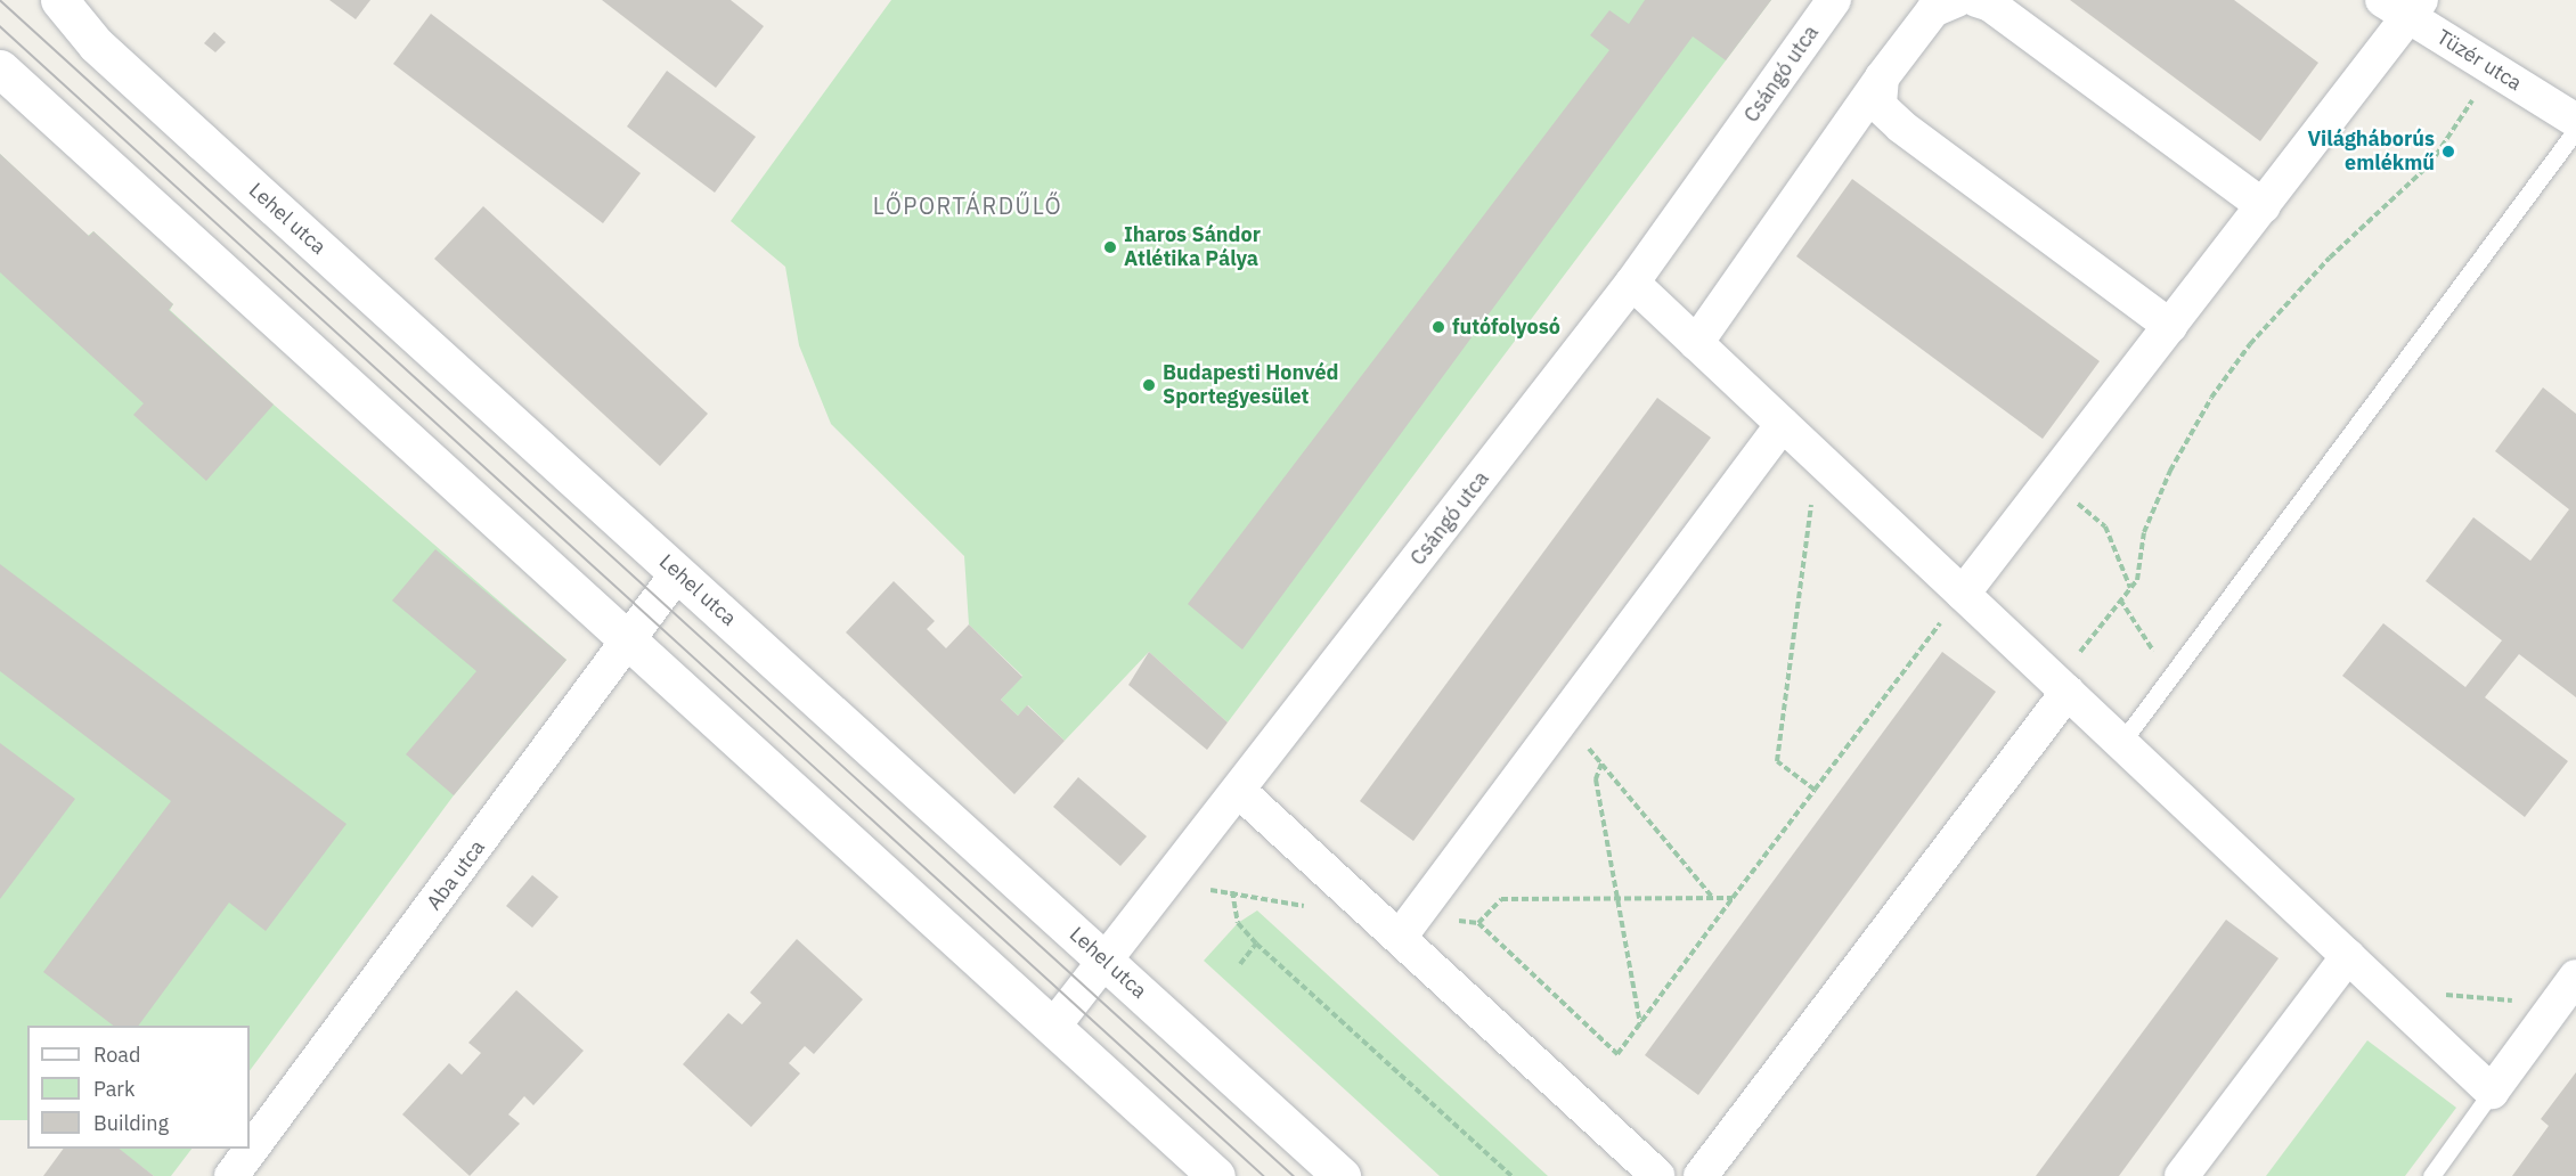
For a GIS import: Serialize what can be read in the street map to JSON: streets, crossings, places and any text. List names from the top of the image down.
{
  "streets": {
    "main road": ["Lehel utca"],
    "street": ["Tüzér utca", "Csángó utca", "Aba utca"]
  },
  "crossings": [
    ["Csángó utca", "Lehel utca"],
    ["Lehel utca", "Aba utca"]
  ],
  "districts": ["LŐPORTÁRDŰLŐ"],
  "places": [
    "Világháborús emlékmű",
    "Iharos Sándor Atlétika Pálya",
    "futófolyosó",
    "Budapesti Honvéd Sportegyesület"
  ],
  "legend": ["Road", "Park", "Building"]
}
